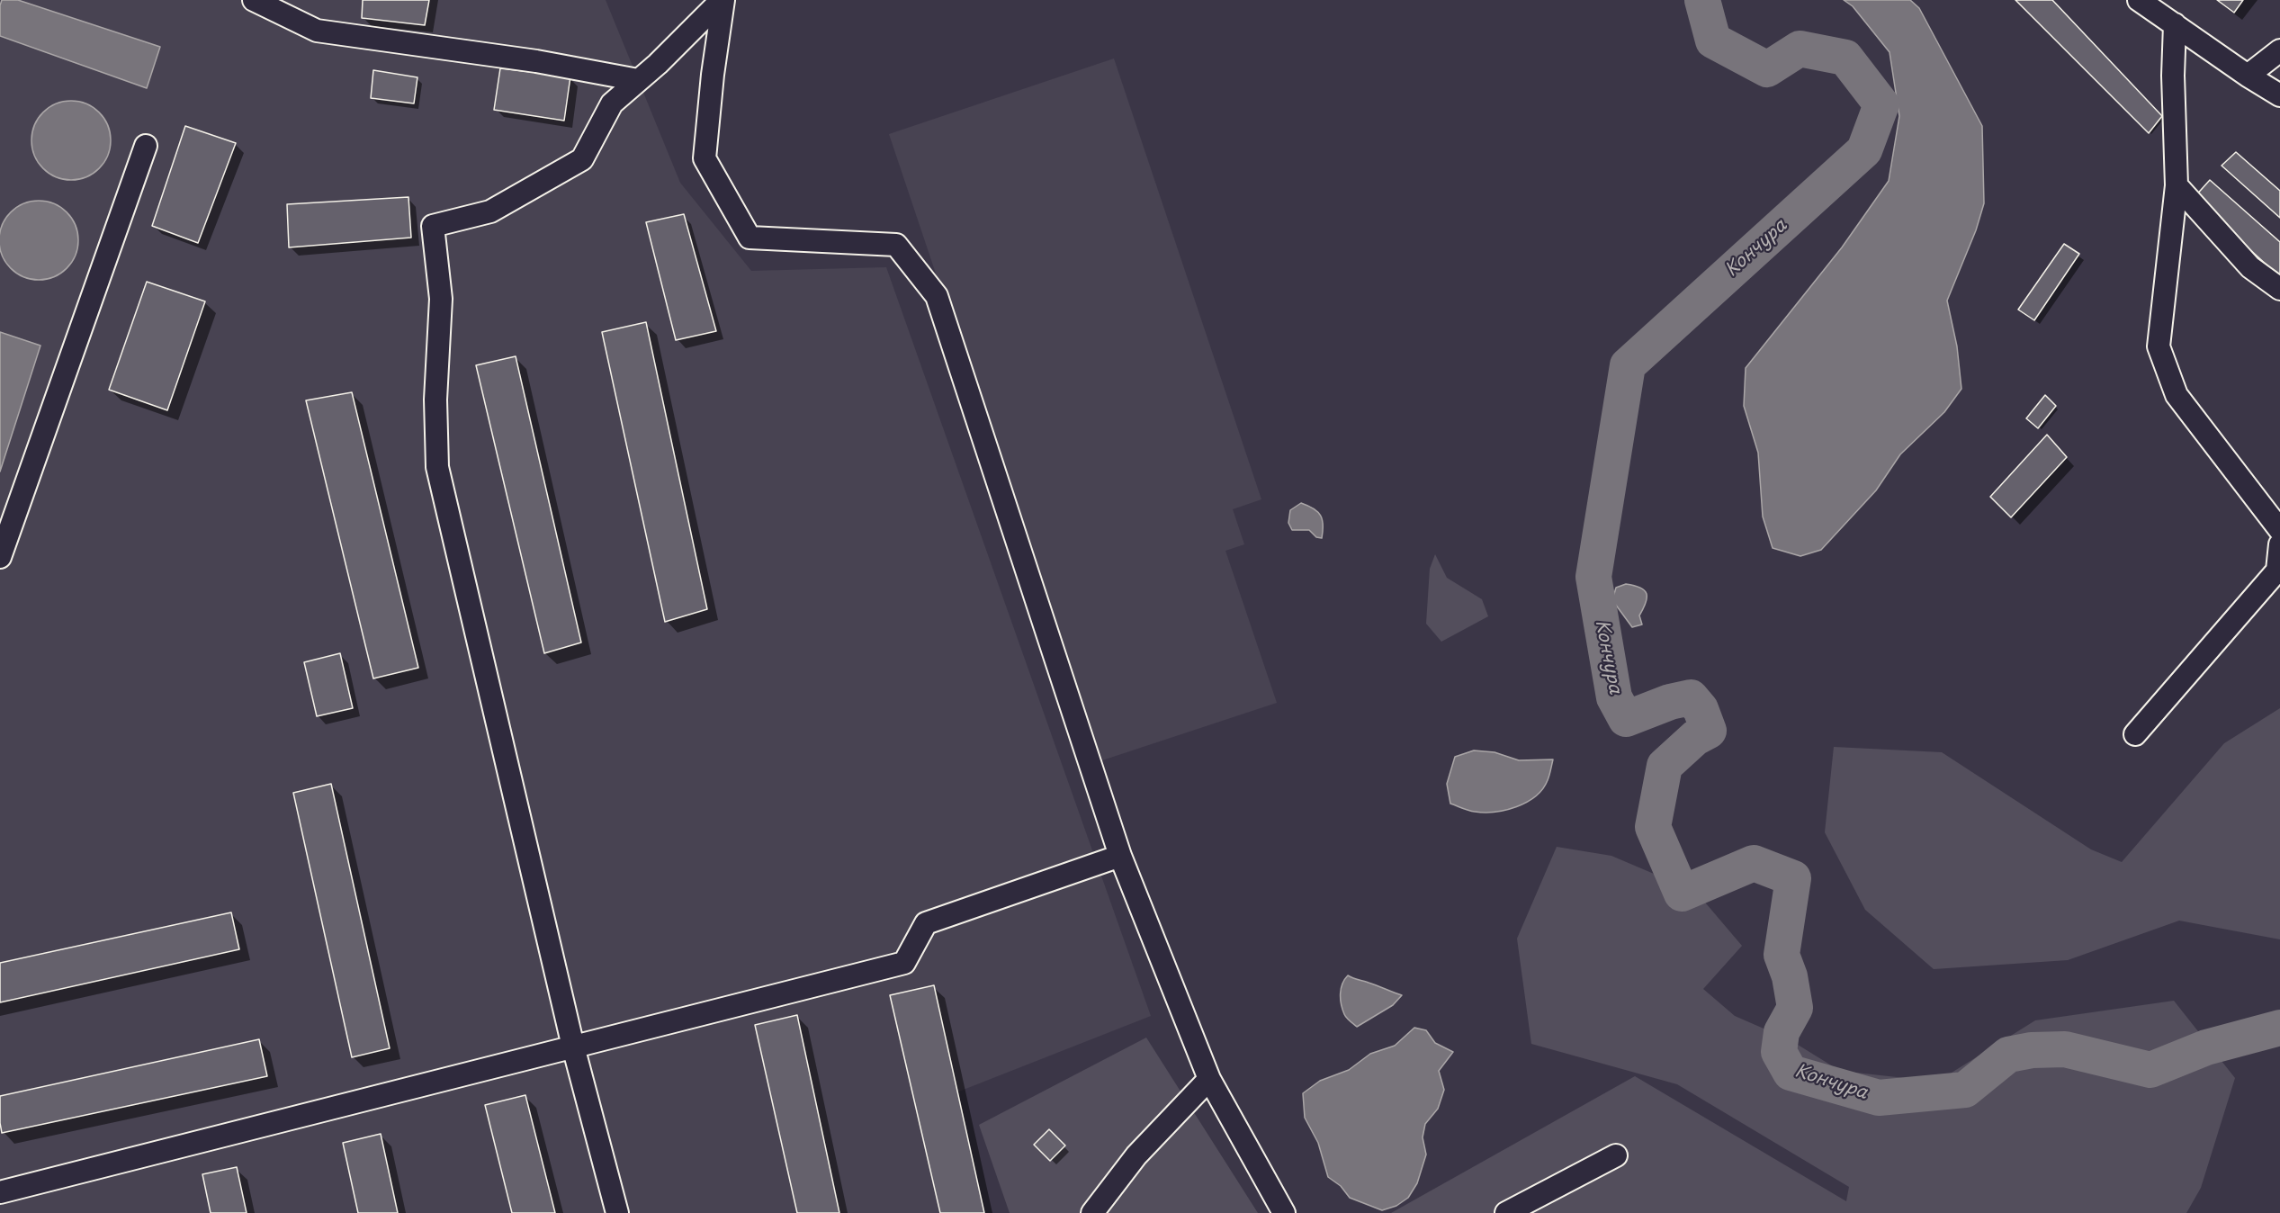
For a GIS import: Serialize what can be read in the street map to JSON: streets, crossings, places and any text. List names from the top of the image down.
{
  "water": ["Кончура"]
}
